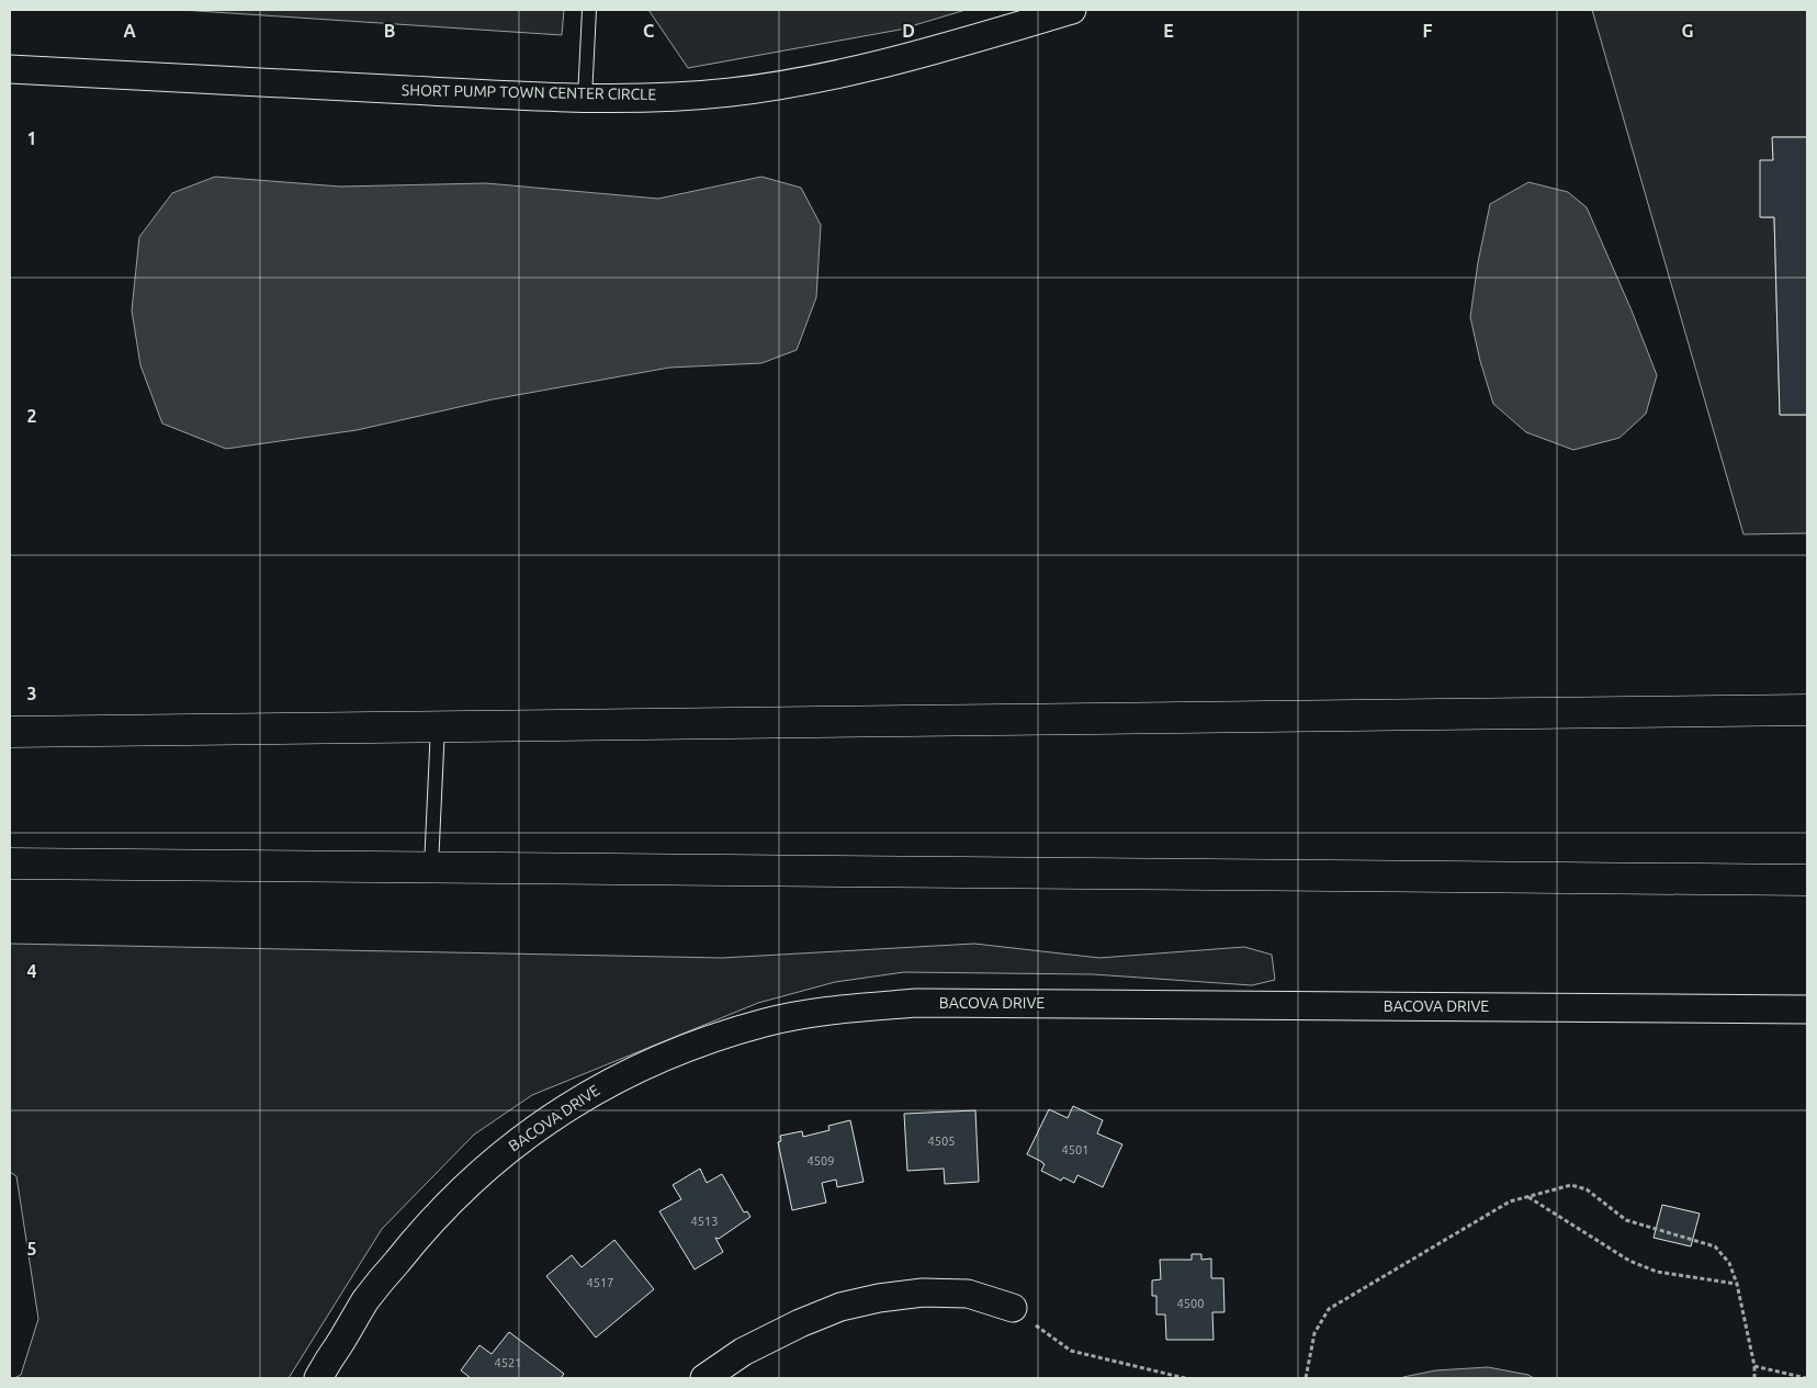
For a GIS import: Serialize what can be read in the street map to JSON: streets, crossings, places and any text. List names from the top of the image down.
{
  "streets": {
    "street": ["SHORT PUMP TOWN CENTER CIRCLE", "BACOVA DRIVE"]
  },
  "house_numbers": [
    "4505",
    "4501",
    "4509",
    "4513",
    "4517",
    "4500",
    "4521"
  ],
  "grid": {
    "columns": [
      "A",
      "B",
      "C",
      "D",
      "E",
      "F",
      "G"
    ],
    "rows": [
      "1",
      "2",
      "3",
      "4",
      "5"
    ]
  }
}
